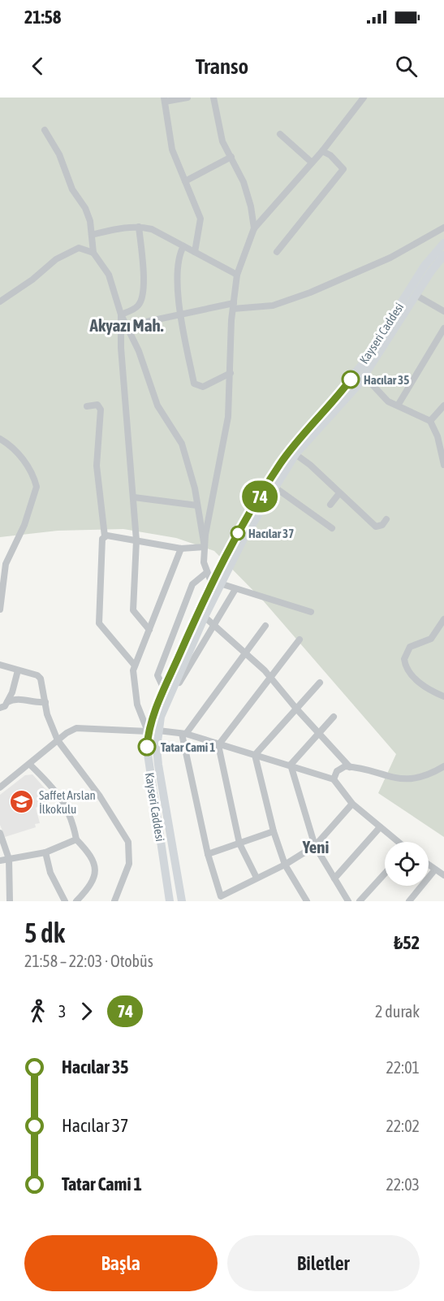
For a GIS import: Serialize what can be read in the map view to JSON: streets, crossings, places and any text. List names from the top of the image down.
{
  "streets": {
    "main road": ["Kayseri Caddesi"]
  },
  "districts": ["Akyazı Mah.", "Yeni"],
  "places": {
    "other": ["Hacılar 35", "Hacılar 37", "Tatar Cami 1"],
    "school or university": ["Saffet Arslan İlkokulu"]
  },
  "lines": ["bus line 74"],
  "page": {
    "status": "21:58",
    "header": "Transo",
    "on_map": "74",
    "heading": ["5 dk", "21:58 – 22:03 · Otobüs", "₺52"],
    "legs": ["3", "74", "2 durak"],
    "list": [
      {
        "name": "Hacılar 35",
        "value": "22:01"
      },
      {
        "name": "Hacılar 37",
        "value": "22:02"
      },
      {
        "name": "Tatar Cami 1",
        "value": "22:03"
      }
    ],
    "buttons": ["Başla", "Biletler"]
  }
}
